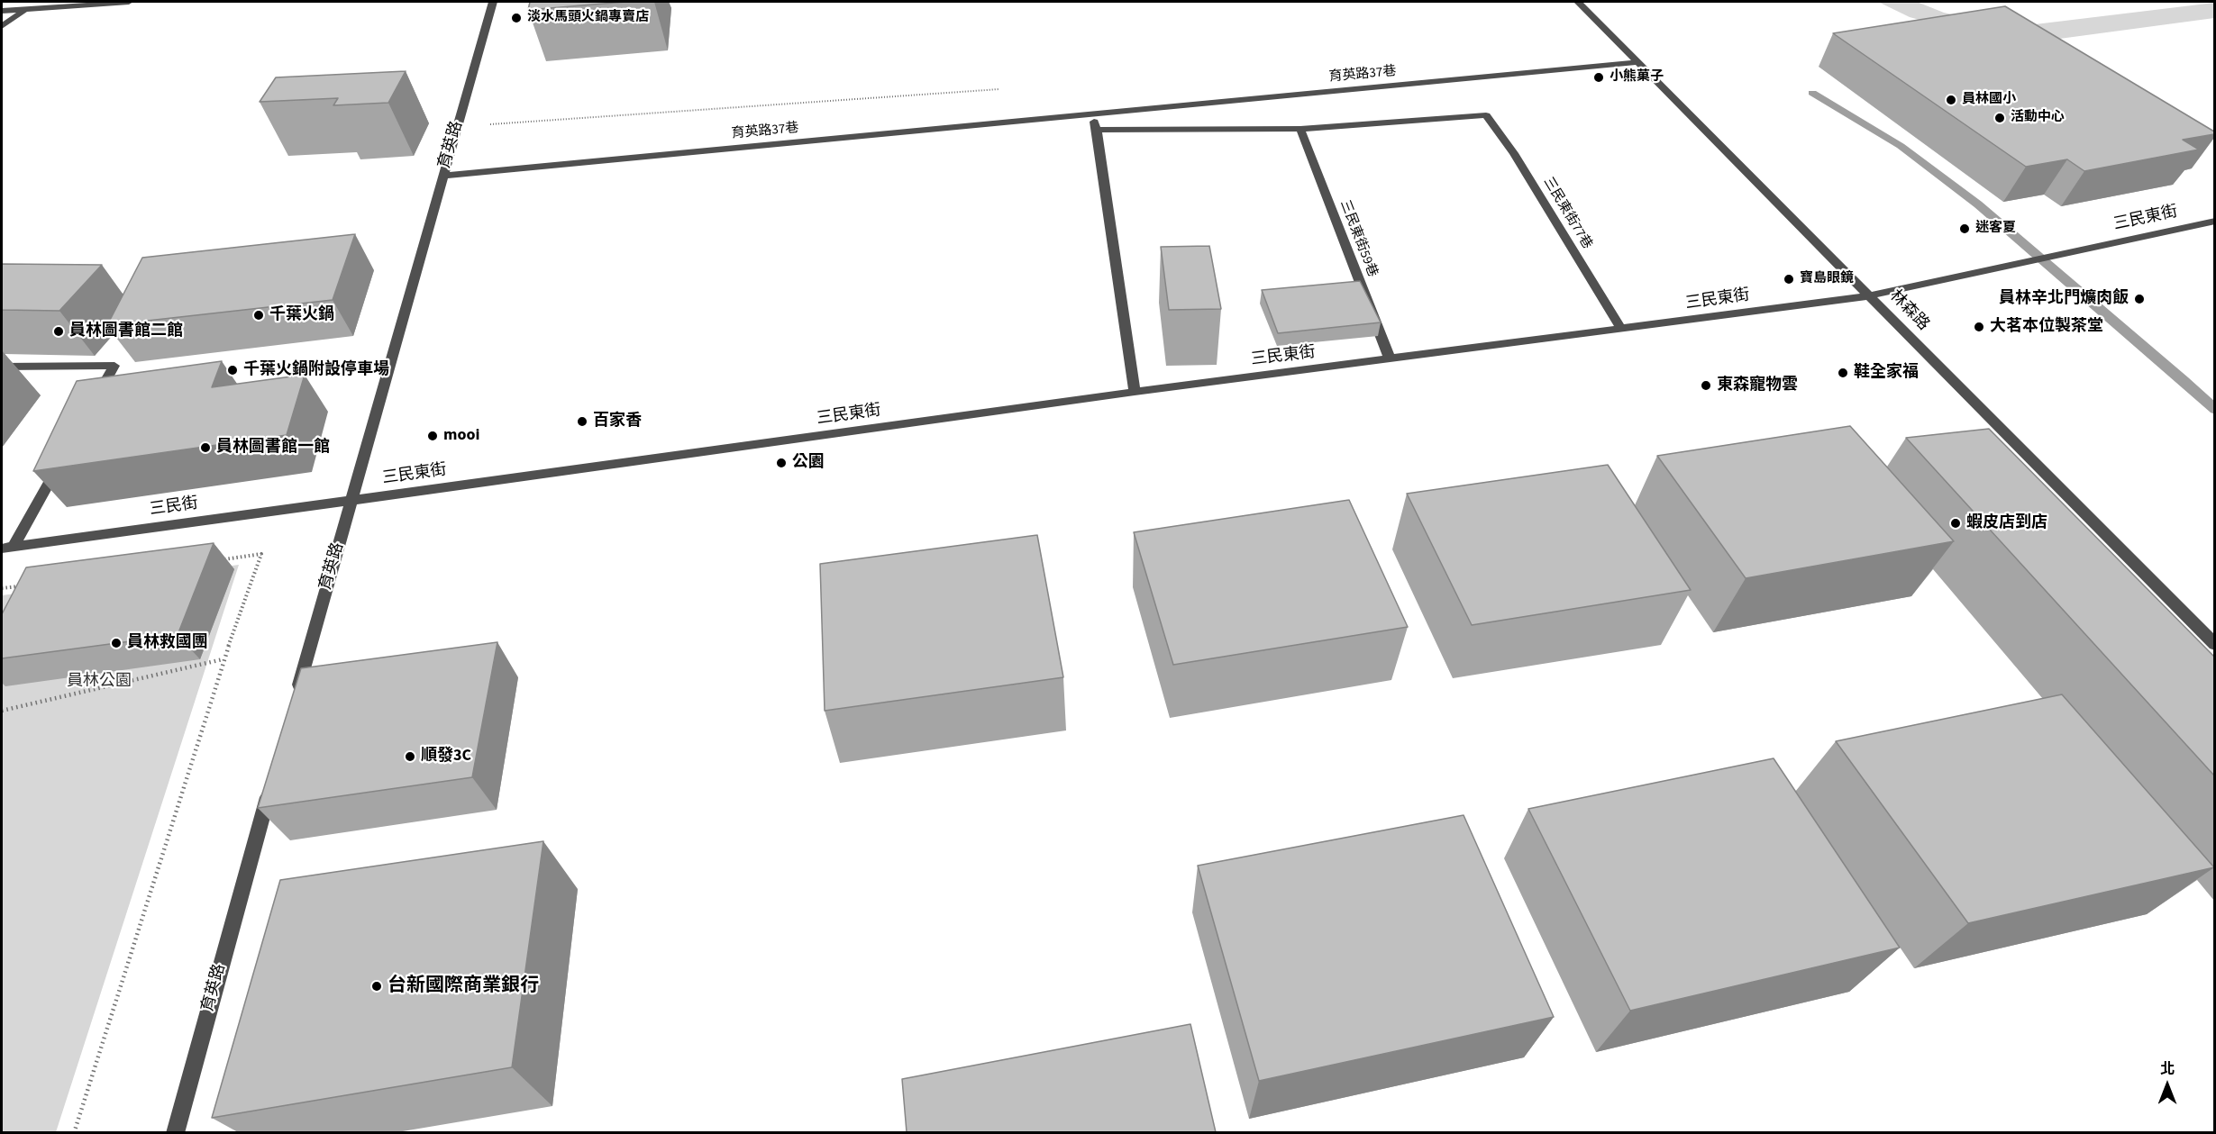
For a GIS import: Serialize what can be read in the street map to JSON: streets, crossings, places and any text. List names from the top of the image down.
{
  "streets": {
    "street": [
      "育英路37巷",
      "育英路",
      "三民東街77巷",
      "三民東街",
      "三民東街59巷",
      "林森路",
      "三民街"
    ]
  },
  "crossings": [
    ["育英路37巷", "育英路"],
    ["育英路37巷", "林森路"],
    ["育英路", "三民東街"],
    ["育英路", "三民街"],
    ["三民東街77巷", "三民東街"],
    ["三民東街77巷", "三民東街59巷"],
    ["三民東街", "三民東街59巷"],
    ["三民東街", "林森路"],
    ["三民東街", "三民街"]
  ],
  "parks": ["員林公園"],
  "places": [
    "淡水馬頭火鍋專賣店",
    "小熊菓子",
    "員林國小",
    "活動中心",
    "迷客夏",
    "寶島眼鏡",
    "員林辛北門爌肉飯",
    "千葉火鍋",
    "大茗本位製茶堂",
    "員林圖書館二館",
    "千葉火鍋附設停車場",
    "鞋全家福",
    "東森寵物雲",
    "百家香",
    "mooi",
    "員林圖書館一館",
    "公園",
    "蝦皮店到店",
    "員林救國團",
    "順發3C",
    "台新國際商業銀行"
  ],
  "north": "top"
}
